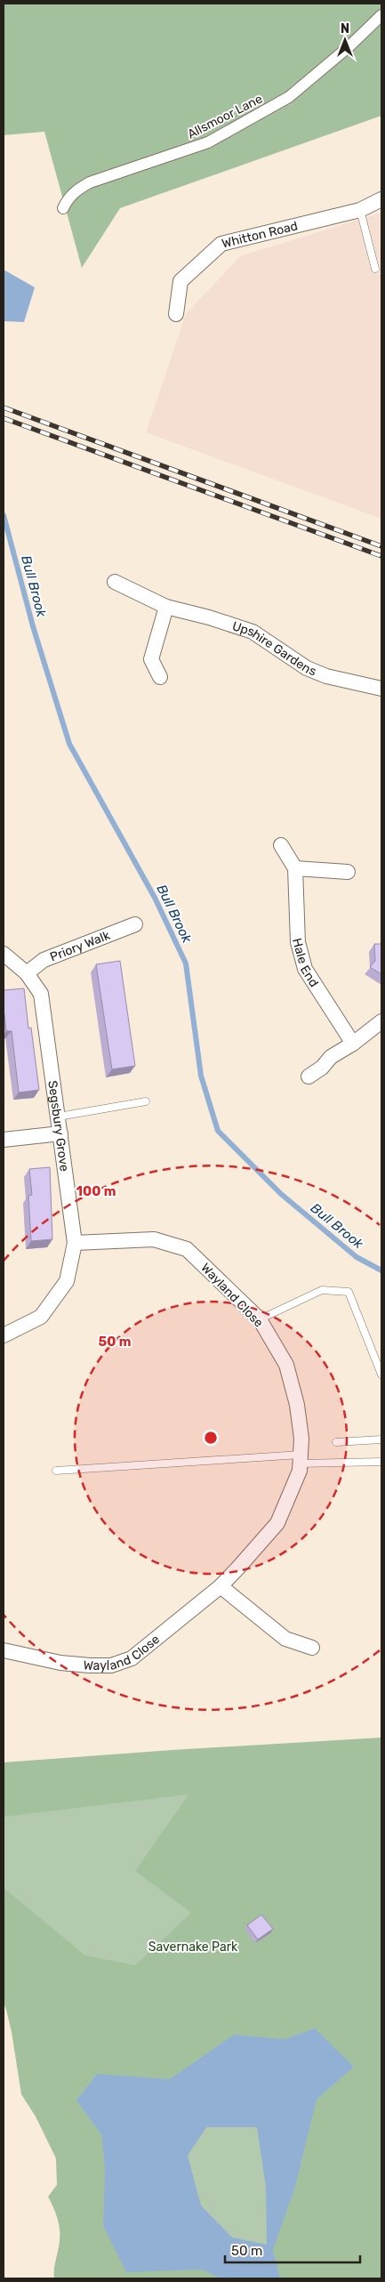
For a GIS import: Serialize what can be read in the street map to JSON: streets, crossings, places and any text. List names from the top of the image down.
{
  "streets": {
    "street": [
      "Allsmoor Lane",
      "Whitton Road",
      "Upshire Gardens",
      "Priory Walk",
      "Hale End",
      "Segsbury Grove",
      "Wayland Close"
    ]
  },
  "crossings": [
    ["Priory Walk", "Segsbury Grove"],
    ["Segsbury Grove", "Wayland Close"]
  ],
  "water": ["Bull Brook"],
  "parks": ["Savernake Park"],
  "scale_bar": "50 m",
  "north": "top",
  "rings": ["100 m", "50 m"]
}
